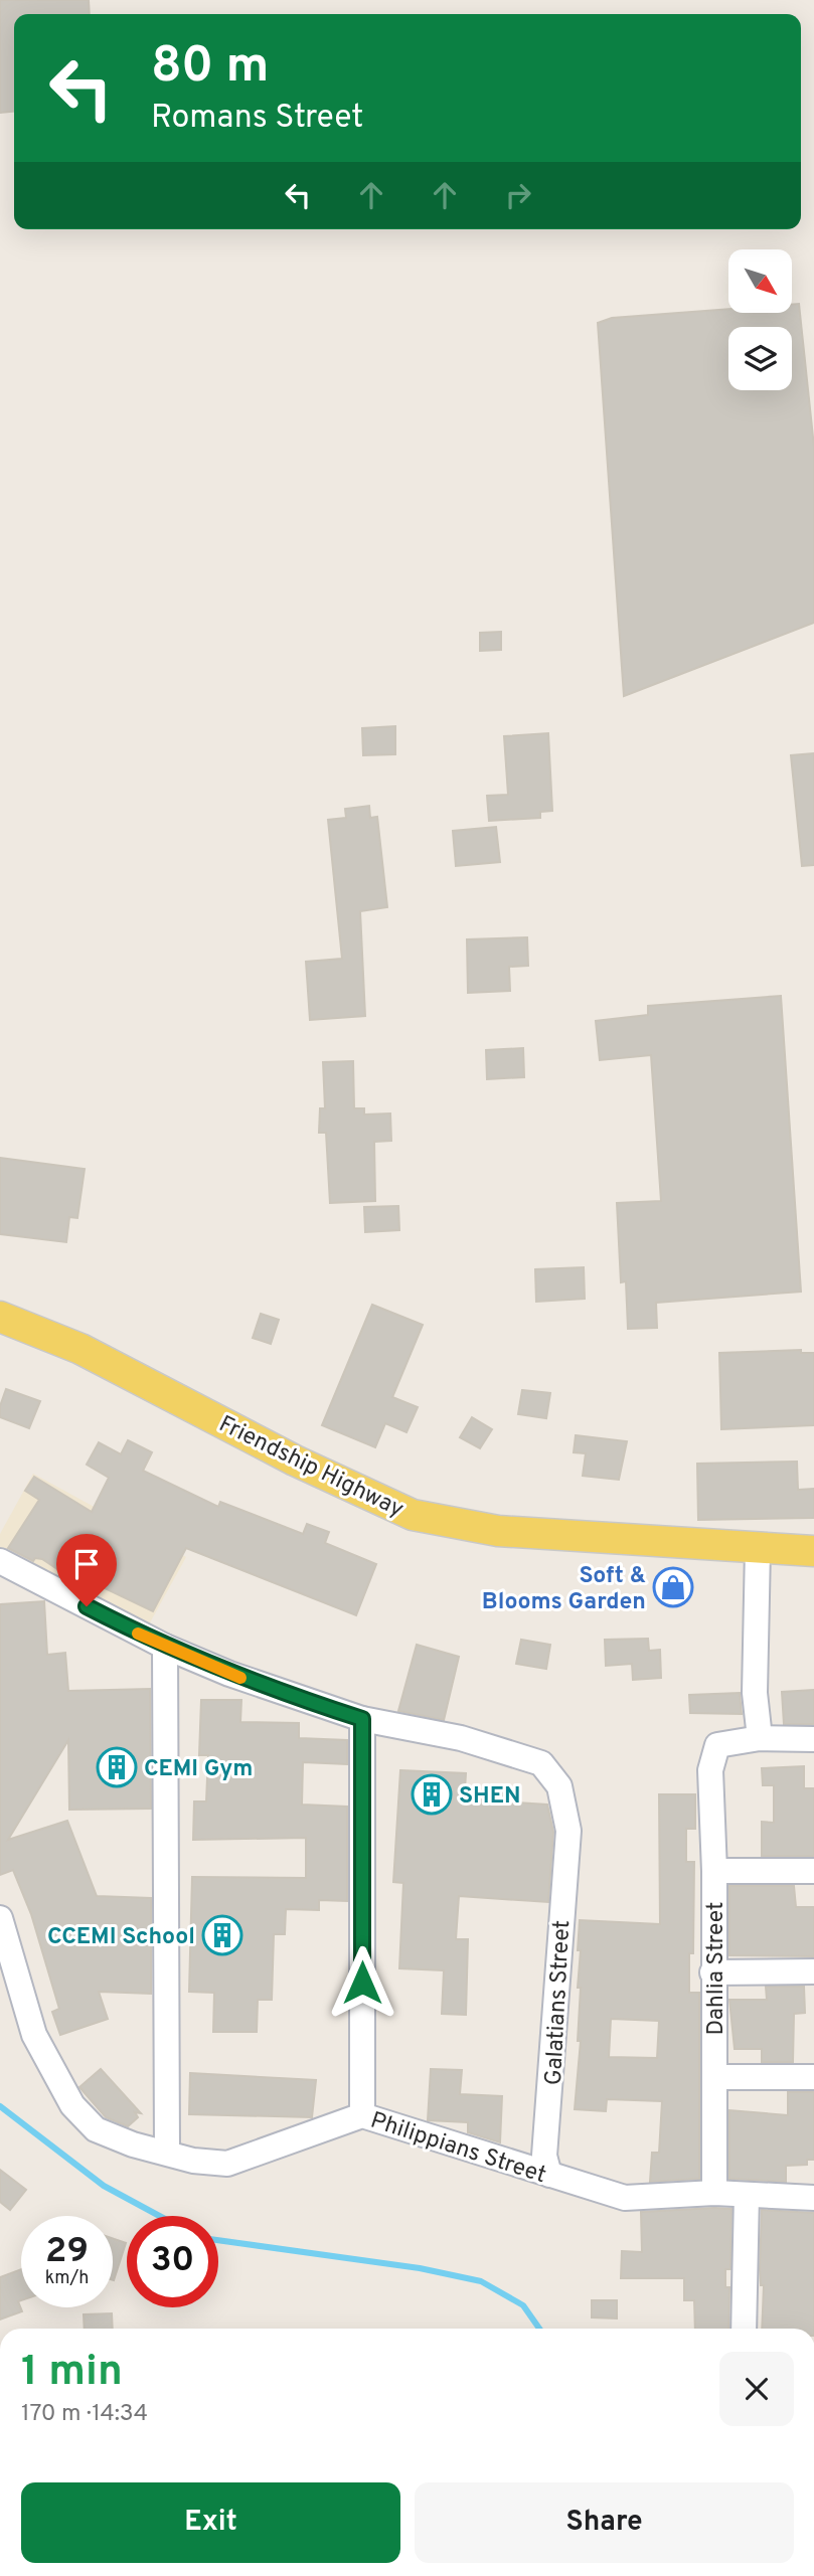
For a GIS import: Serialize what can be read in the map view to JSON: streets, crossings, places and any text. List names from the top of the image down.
{
  "streets": {
    "main road": ["Friendship Highway"],
    "street": ["Dahlia Street", "Galatians Street", "Philippians Street"]
  },
  "crossings": [
    ["Dahlia Street", "Philippians Street"],
    ["Galatians Street", "Philippians Street"]
  ],
  "places": {
    "shop": ["Soft & Blooms Garden"],
    "building": ["CEMI Gym", "SHEN", "CCEMI School"]
  },
  "north": "bottom right",
  "page": {
    "turn": ["80 m", "Romans Street"],
    "speed": "29 km/h",
    "limit": "30",
    "heading": ["1 min", "170 m · 14:34"],
    "buttons": ["Exit", "Share"]
  }
}
